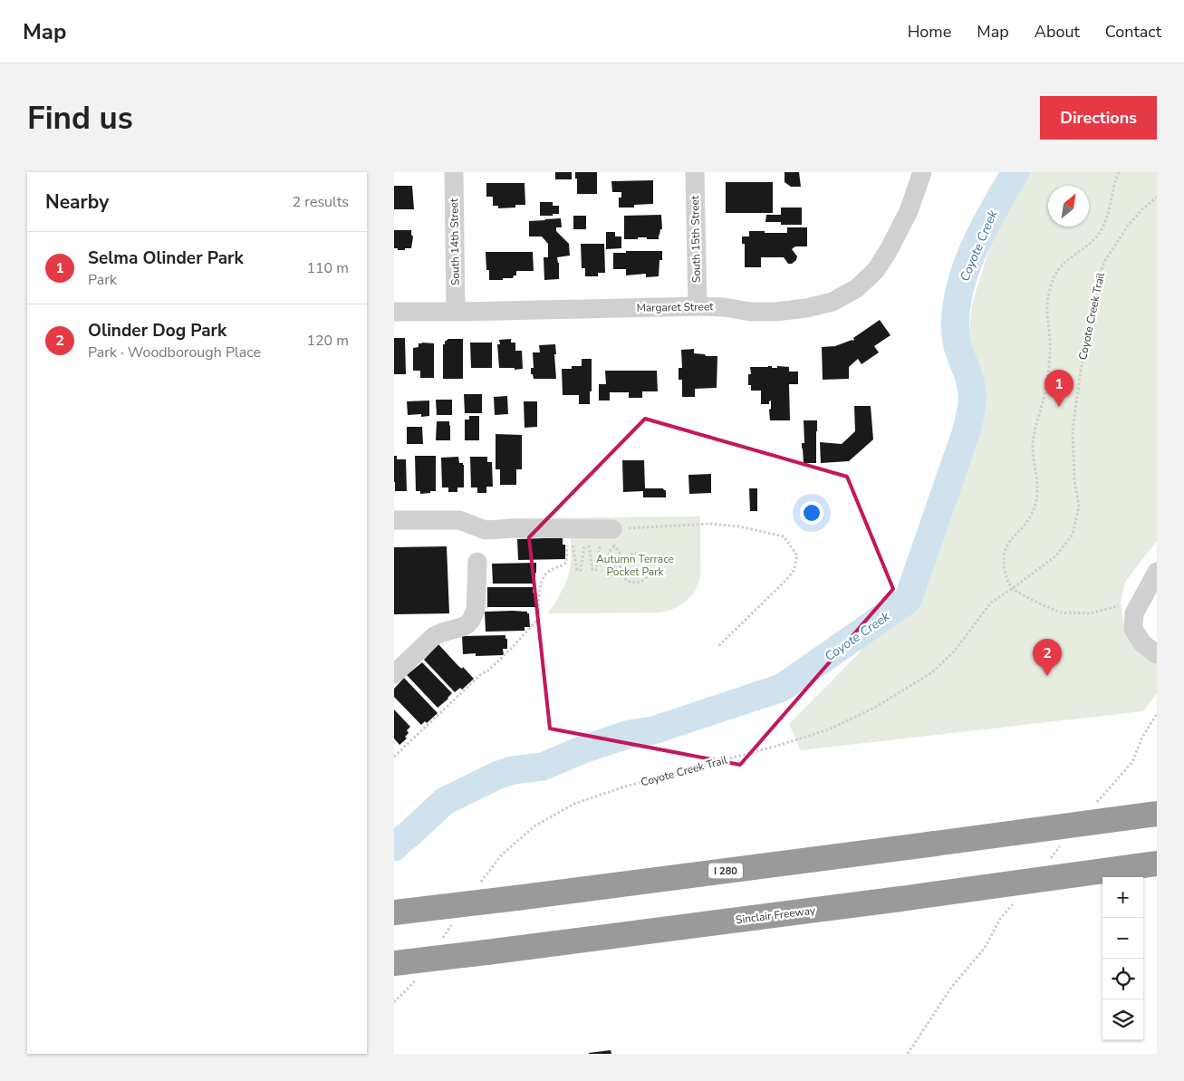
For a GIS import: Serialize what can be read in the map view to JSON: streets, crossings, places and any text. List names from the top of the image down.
{
  "streets": {
    "highway": ["I 280", "Sinclair Freeway"],
    "street": ["South 15th Street", "South 14th Street", "Margaret Street"],
    "path": ["Coyote Creek Trail"]
  },
  "crossings": [
    ["South 15th Street", "Margaret Street"],
    ["South 14th Street", "Margaret Street"]
  ],
  "water": ["Coyote Creek"],
  "parks": ["Autumn Terrace Pocket Park"],
  "north": "top right",
  "page": {
    "header": "Map",
    "nav": [
      "Home",
      "Map",
      "About",
      "Contact"
    ],
    "buttons": "Directions",
    "title": "Find us",
    "heading": ["Nearby", "2 results"],
    "list": [
      {
        "mark": "1",
        "name": "Selma Olinder Park",
        "note": "Park",
        "value": "110 m"
      },
      {
        "mark": "2",
        "name": "Olinder Dog Park",
        "note": "Park · Woodborough Place",
        "value": "120 m"
      }
    ],
    "pins": ["1", "2"],
    "map_buttons": ["+", "−"]
  }
}
